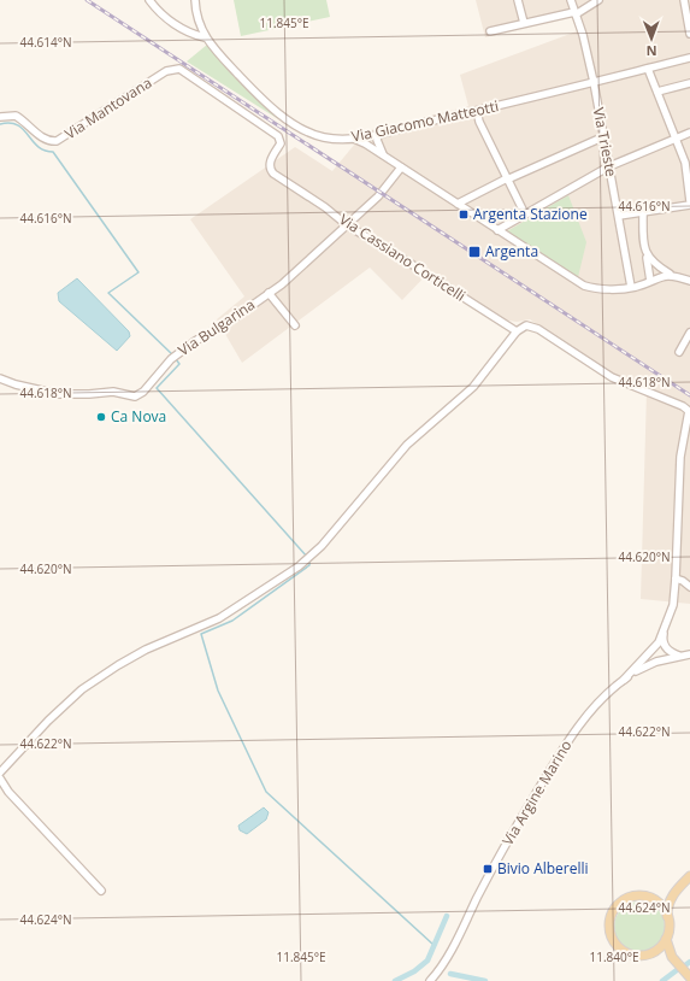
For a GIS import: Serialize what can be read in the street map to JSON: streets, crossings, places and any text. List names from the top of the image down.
{
  "streets": {
    "street": [
      "Via Mantovana",
      "Via Giacomo Matteotti",
      "Via Trieste",
      "Via Cassiano Corticelli",
      "Via Bulgarina",
      "Via Argine Marino"
    ]
  },
  "crossings": [
    ["Via Mantovana", "Via Cassiano Corticelli"],
    ["Via Giacomo Matteotti", "Via Trieste"],
    ["Via Cassiano Corticelli", "Via Bulgarina"]
  ],
  "places": {
    "transit": ["Argenta Stazione", "Argenta", "Bivio Alberelli"],
    "other": ["Ca Nova"]
  },
  "north": "bottom",
  "coordinates": [
    "11.845°E",
    "44.614°N",
    "44.616°N",
    "44.618°N",
    "44.620°N",
    "44.622°N",
    "44.624°N",
    "11.840°E"
  ]
}
